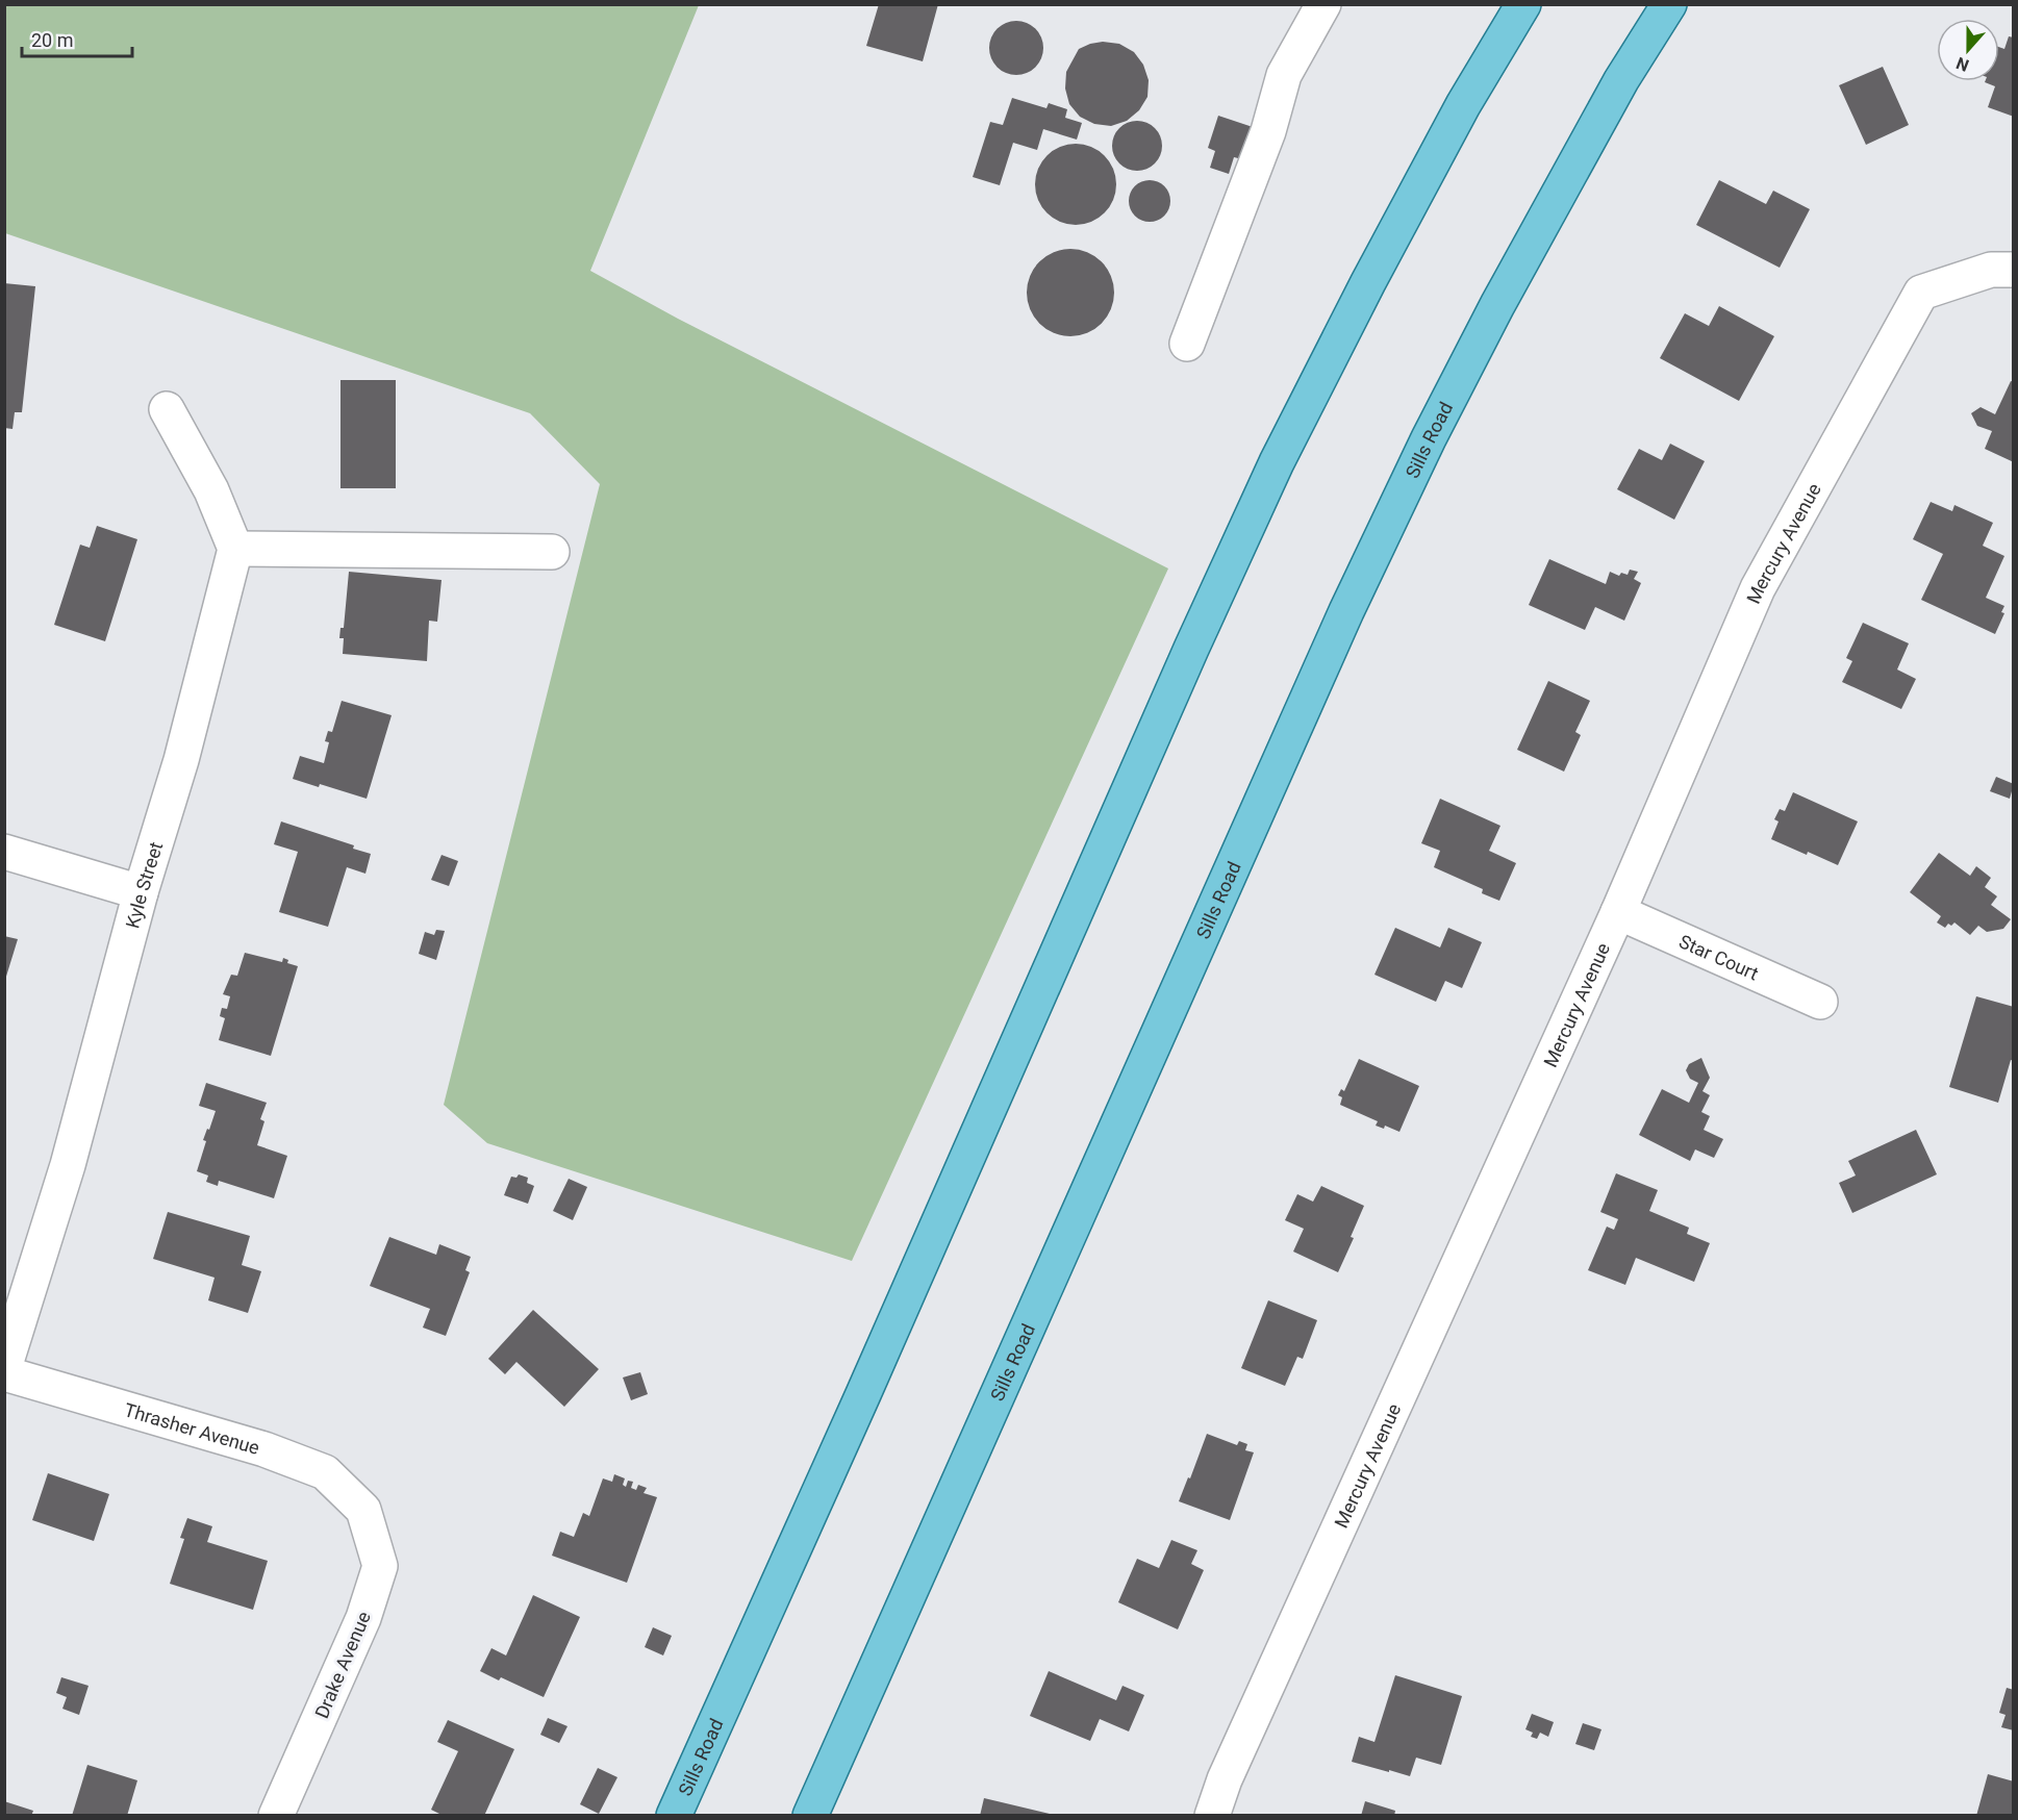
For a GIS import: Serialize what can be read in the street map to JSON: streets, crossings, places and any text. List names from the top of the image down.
{
  "streets": {
    "main road": ["Sills Road"],
    "street": [
      "Mercury Avenue",
      "Kyle Street",
      "Star Court",
      "Thrasher Avenue",
      "Drake Avenue"
    ]
  },
  "crossings": [
    ["Mercury Avenue", "Star Court"],
    ["Thrasher Avenue", "Drake Avenue"]
  ],
  "scale_bar": "20 m",
  "north": "bottom"
}
